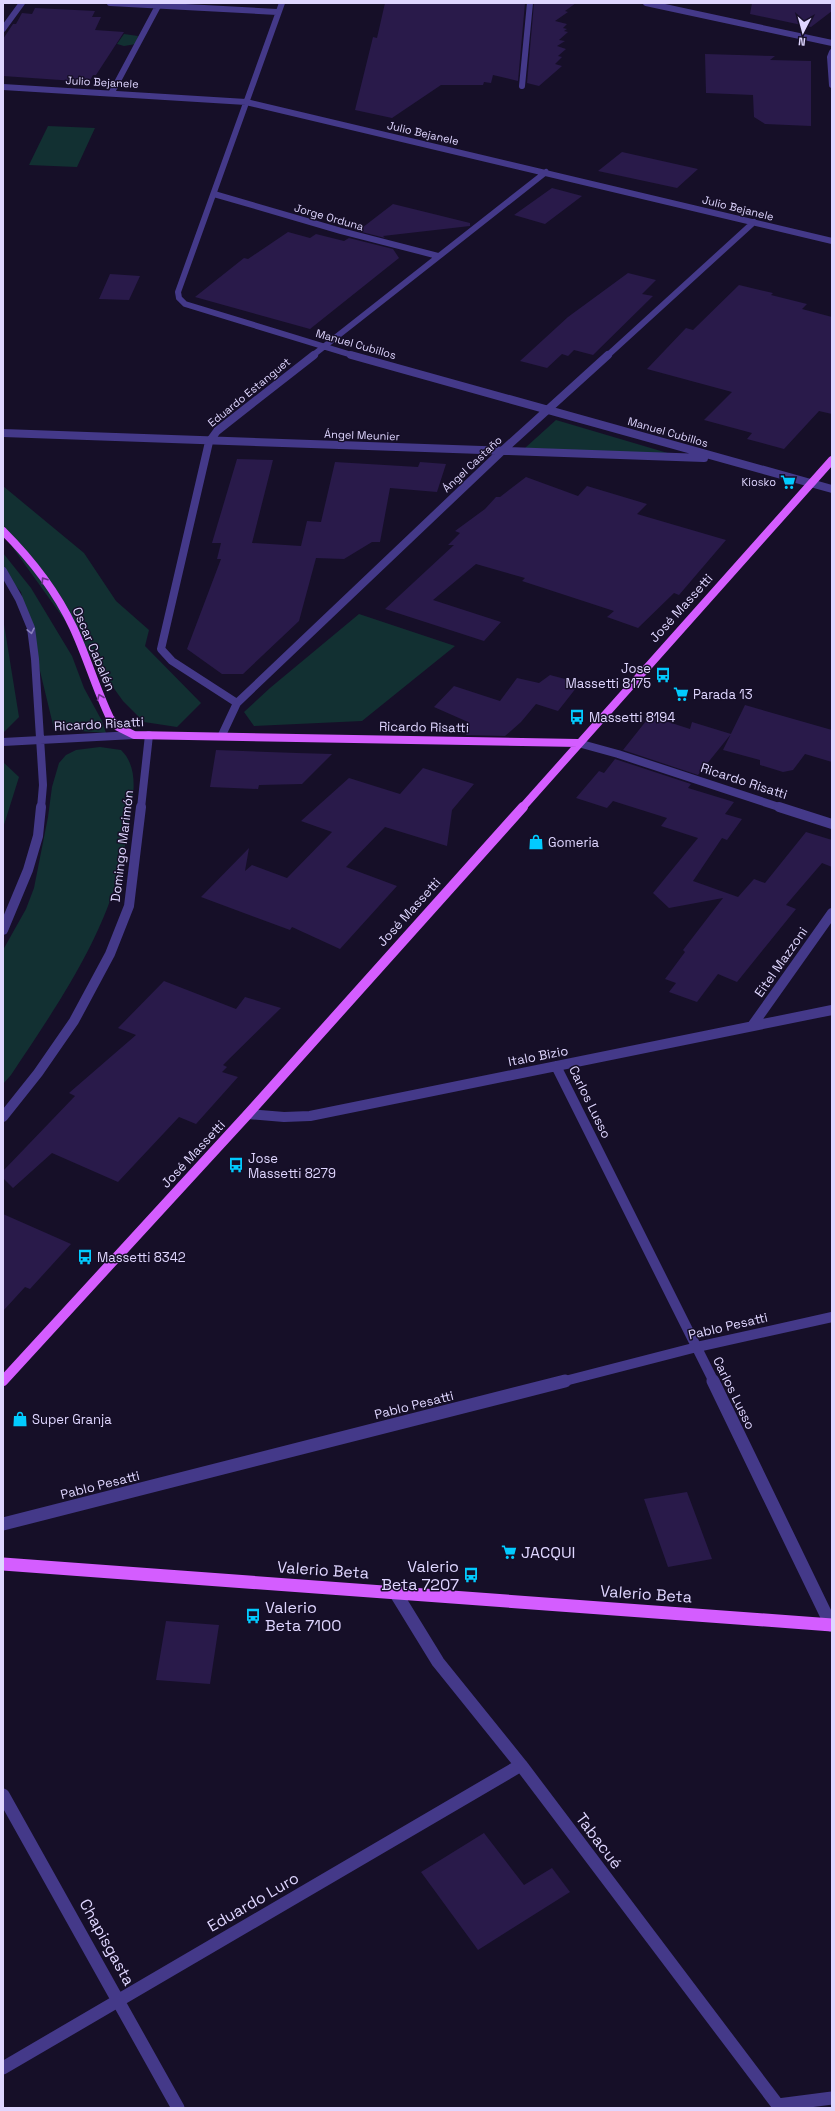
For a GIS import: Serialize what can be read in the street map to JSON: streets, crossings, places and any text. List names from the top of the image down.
{
  "streets": {
    "main road": [
      "José Massetti",
      "Oscar Cabalén",
      "Ricardo Risatti",
      "Valerio Beta"
    ],
    "street": [
      "Julio Bejanele",
      "Jorge Orduna",
      "Manuel Cubillos",
      "Eduardo Estanguet",
      "Ángel Meunier",
      "Ángel Castaño",
      "Domingo Marimón",
      "Eitel Mazzoni",
      "Italo Bizio",
      "Carlos Lusso",
      "Pablo Pesatti",
      "Tabacué",
      "Eduardo Luro",
      "Chapisgasta"
    ]
  },
  "crossings": [
    ["Julio Bejanele", "Manuel Cubillos"],
    ["Julio Bejanele", "Eduardo Estanguet"],
    ["Julio Bejanele", "Ángel Castaño"],
    ["Jorge Orduna", "Manuel Cubillos"],
    ["Jorge Orduna", "Eduardo Estanguet"],
    ["Manuel Cubillos", "Eduardo Estanguet"],
    ["Manuel Cubillos", "Ángel Meunier"],
    ["Manuel Cubillos", "Ángel Castaño"],
    ["Manuel Cubillos", "José Massetti"],
    ["Eduardo Estanguet", "Ángel Meunier"],
    ["Eduardo Estanguet", "Ángel Castaño"],
    ["Ángel Meunier", "Ángel Castaño"],
    ["Ángel Castaño", "Ricardo Risatti"],
    ["José Massetti", "Ricardo Risatti"],
    ["José Massetti", "Italo Bizio"],
    ["Oscar Cabalén", "Ricardo Risatti"],
    ["Ricardo Risatti", "Domingo Marimón"],
    ["Eitel Mazzoni", "Italo Bizio"],
    ["Italo Bizio", "Carlos Lusso"],
    ["Carlos Lusso", "Pablo Pesatti"],
    ["Carlos Lusso", "Valerio Beta"],
    ["Valerio Beta", "Tabacué"],
    ["Tabacué", "Eduardo Luro"],
    ["Eduardo Luro", "Chapisgasta"]
  ],
  "one_way": ["Oscar Cabalén"],
  "places": {
    "supermarket": ["Kiosko", "Parada 13", "JACQUI"],
    "bus stop": [
      "Jose Massetti 8175",
      "Massetti 8194",
      "Jose Massetti 8279",
      "Massetti 8342",
      "Valerio Beta 7207",
      "Valerio Beta 7100"
    ],
    "shop": ["Gomeria", "Super Granja"]
  },
  "north": "bottom"
}
